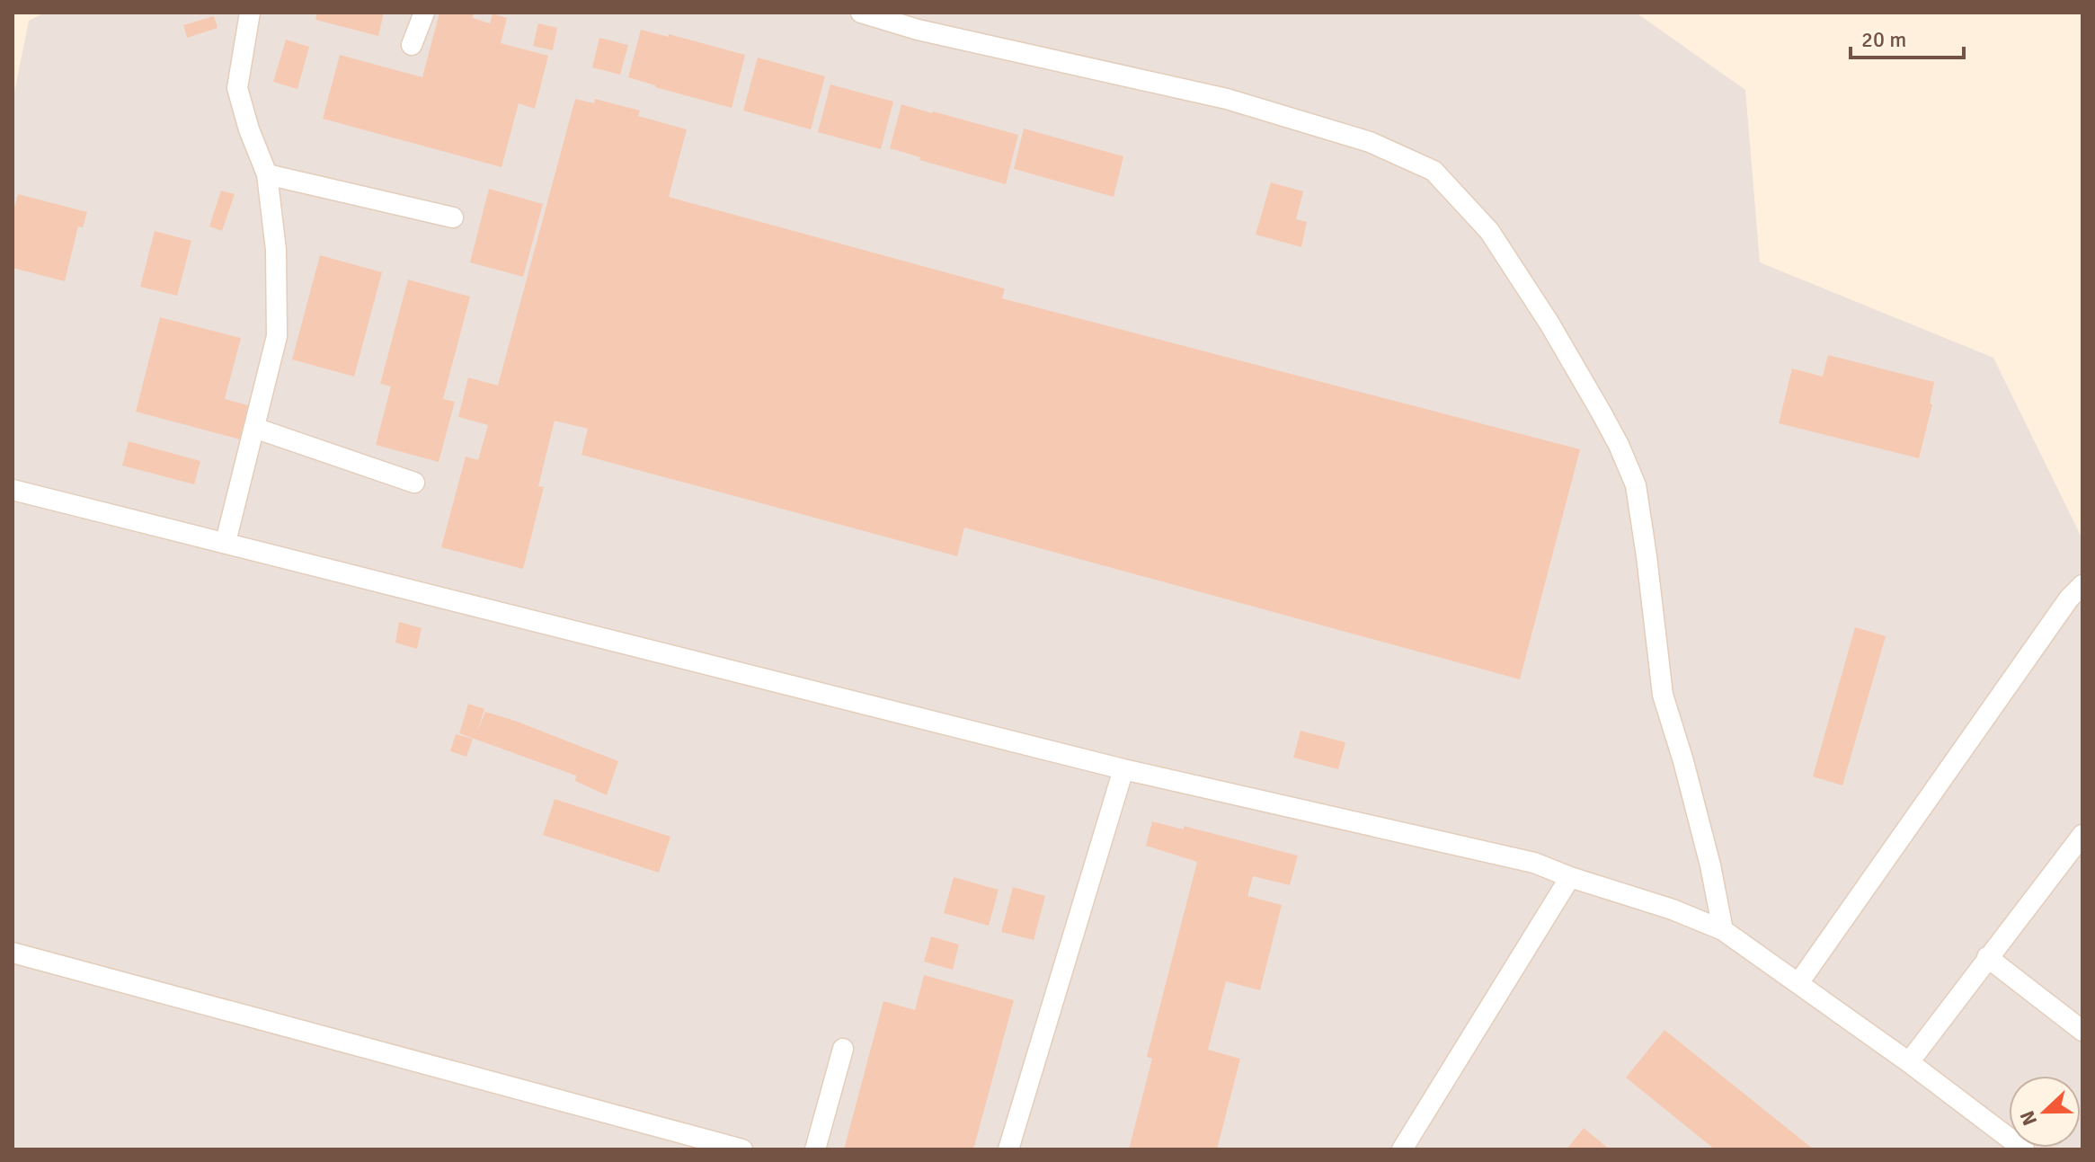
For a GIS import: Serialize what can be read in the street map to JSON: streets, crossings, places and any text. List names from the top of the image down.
{
  "scale_bar": "20 m",
  "north": "left"
}
